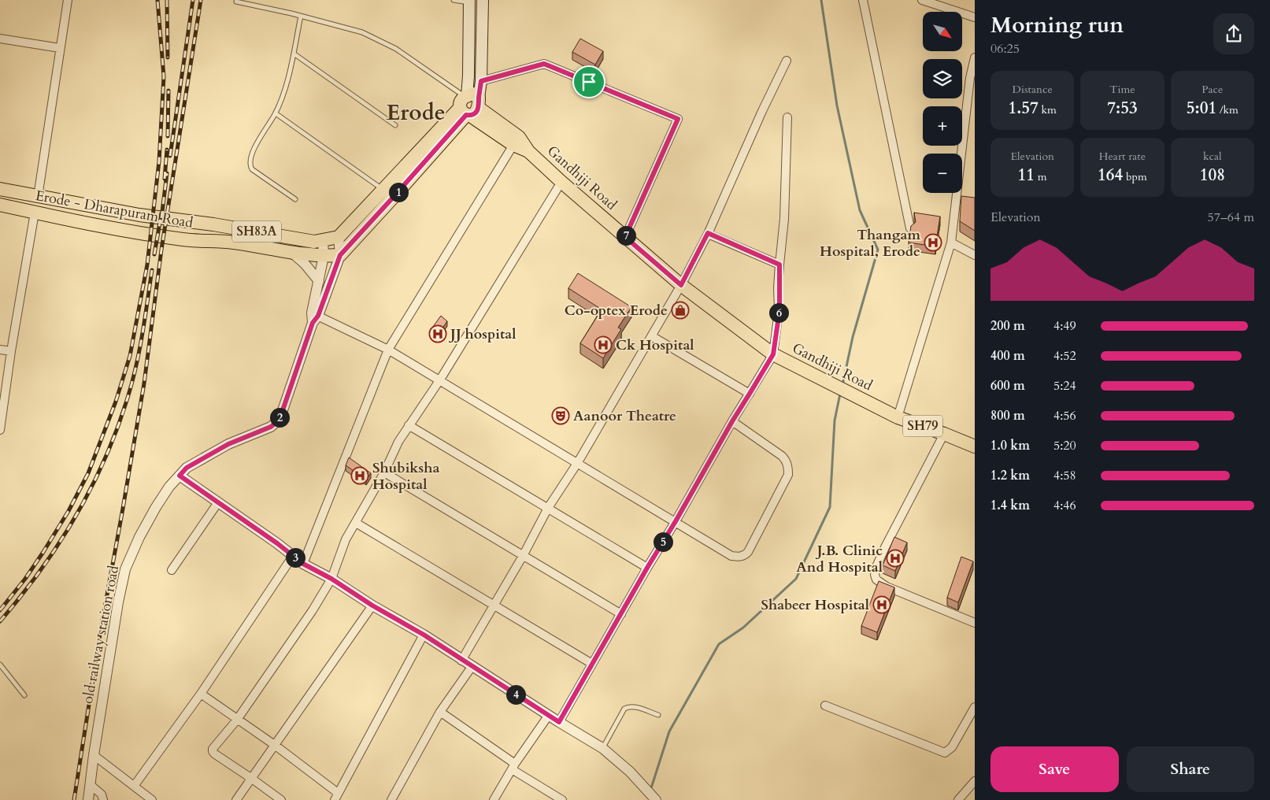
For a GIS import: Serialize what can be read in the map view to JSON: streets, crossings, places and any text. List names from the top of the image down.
{
  "streets": {
    "main road": [
      "Gandhiji Road",
      "Erode - Dharapuram Road",
      "SH83A",
      "SH79"
    ],
    "street": ["old railway station road"]
  },
  "districts": ["Erode"],
  "places": {
    "hospital": [
      "Thangam Hospital, Erode",
      "JJ hospital",
      "Ck Hospital",
      "Shubiksha Hospital",
      "J.B. Clinic And Hospital",
      "Shabeer Hospital"
    ],
    "shop": ["Co-optex Erode"],
    "theatre": ["Aanoor Theatre"]
  },
  "north": "bottom right",
  "page": {
    "heading": ["Morning run", "06:25"],
    "map_buttons": ["+", "−"],
    "stats": [
      ["Distance", "1.57 km"],
      ["Time", "7:53"],
      ["Pace", "5:01 /km"],
      ["Elevation", "11 m"],
      ["Heart rate", "164 bpm"],
      ["kcal", "108"]
    ],
    "pins": [
      "1",
      "7",
      "6",
      "2",
      "5",
      "3",
      "4"
    ],
    "chart": ["Elevation", "57–64 m"],
    "list": [
      {
        "name": "200 m",
        "note": "4:49"
      },
      {
        "name": "400 m",
        "note": "4:52"
      },
      {
        "name": "600 m",
        "note": "5:24"
      },
      {
        "name": "800 m",
        "note": "4:56"
      },
      {
        "name": "1.0 km",
        "note": "5:20"
      },
      {
        "name": "1.2 km",
        "note": "4:58"
      },
      {
        "name": "1.4 km",
        "note": "4:46"
      }
    ],
    "buttons": ["Save", "Share"]
  }
}
